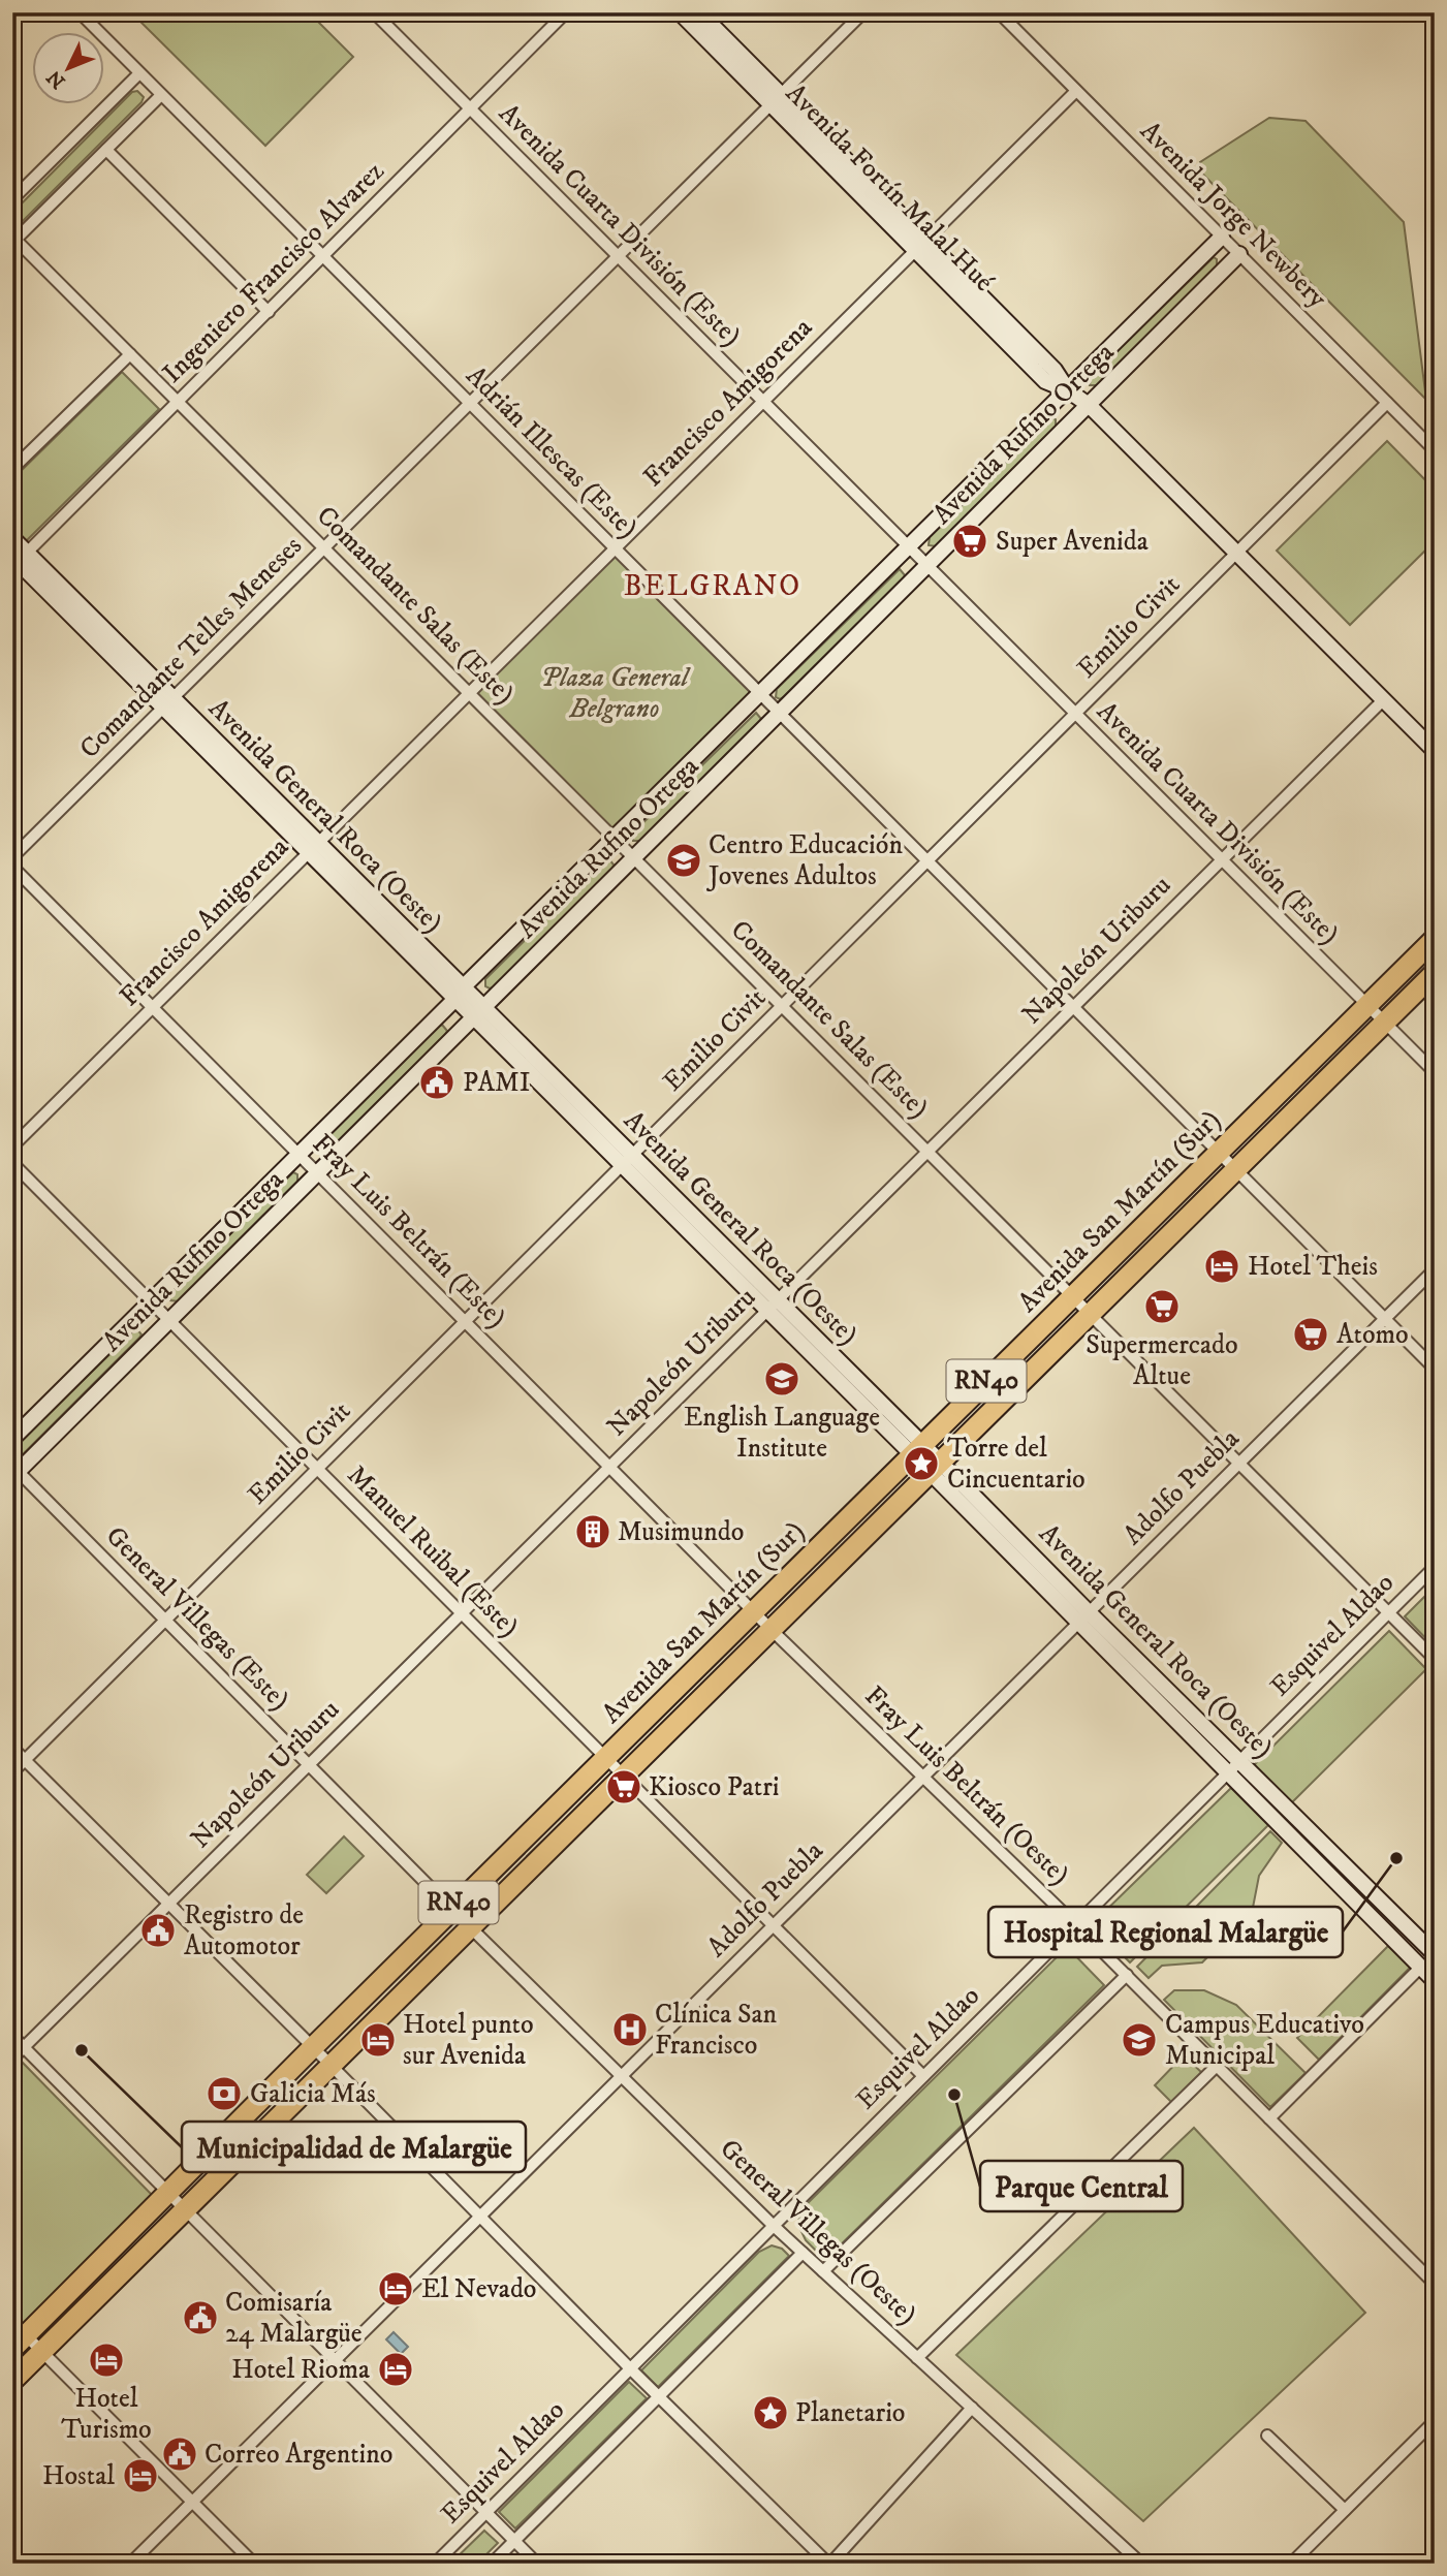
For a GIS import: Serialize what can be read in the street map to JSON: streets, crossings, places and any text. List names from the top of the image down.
{
  "streets": {
    "highway": ["Avenida San Martín (Sur)", "RN40"],
    "main road": ["Avenida Fortín Malal Hué", "Avenida Rufino Ortega", "Avenida General Roca (Oeste)"],
    "street": [
      "Avenida Jorge Newbery",
      "Avenida Cuarta División (Este)",
      "Ingeniero Francisco Alvarez",
      "Francisco Amigorena",
      "Adrián Illescas (Este)",
      "Comandante Salas (Este)",
      "Emilio Civit",
      "Comandante Telles Meneses",
      "Napoleón Uriburu",
      "Fray Luis Beltrán (Este)",
      "Adolfo Puebla",
      "Manuel Ruibal (Este)",
      "General Villegas (Este)",
      "Esquivel Aldao",
      "Fray Luis Beltrán (Oeste)",
      "General Villegas (Oeste)"
    ]
  },
  "crossings": [
    ["Avenida Fortín Malal Hué", "Francisco Amigorena"],
    ["Avenida Fortín Malal Hué", "Avenida Rufino Ortega"],
    ["Avenida Fortín Malal Hué", "Emilio Civit"],
    ["Avenida Fortín Malal Hué", "Comandante Telles Meneses"],
    ["Avenida Fortín Malal Hué", "Napoleón Uriburu"],
    ["Avenida Jorge Newbery", "Francisco Amigorena"],
    ["Avenida Jorge Newbery", "Avenida Rufino Ortega"],
    ["Avenida Jorge Newbery", "Emilio Civit"],
    ["Avenida Cuarta División (Este)", "Ingeniero Francisco Alvarez"],
    ["Avenida Cuarta División (Este)", "Francisco Amigorena"],
    ["Avenida Cuarta División (Este)", "Avenida Rufino Ortega"],
    ["Avenida Cuarta División (Este)", "Emilio Civit"],
    ["Avenida Cuarta División (Este)", "Comandante Telles Meneses"],
    ["Avenida Cuarta División (Este)", "Napoleón Uriburu"],
    ["Avenida Cuarta División (Este)", "Avenida San Martín (Sur)"],
    ["Ingeniero Francisco Alvarez", "Adrián Illescas (Este)"],
    ["Ingeniero Francisco Alvarez", "Comandante Salas (Este)"],
    ["Ingeniero Francisco Alvarez", "Avenida General Roca (Oeste)"],
    ["Francisco Amigorena", "Adrián Illescas (Este)"],
    ["Francisco Amigorena", "Comandante Salas (Este)"],
    ["Francisco Amigorena", "Avenida General Roca (Oeste)"],
    ["Francisco Amigorena", "Fray Luis Beltrán (Este)"],
    ["Avenida Rufino Ortega", "Adrián Illescas (Este)"],
    ["Avenida Rufino Ortega", "Comandante Salas (Este)"],
    ["Avenida Rufino Ortega", "Avenida General Roca (Oeste)"],
    ["Avenida Rufino Ortega", "Fray Luis Beltrán (Este)"],
    ["Avenida Rufino Ortega", "Manuel Ruibal (Este)"],
    ["Avenida Rufino Ortega", "General Villegas (Este)"],
    ["Adrián Illescas (Este)", "Emilio Civit"],
    ["Adrián Illescas (Este)", "Comandante Telles Meneses"],
    ["Adrián Illescas (Este)", "Napoleón Uriburu"],
    ["Adrián Illescas (Este)", "Avenida San Martín (Sur)"],
    ["Adrián Illescas (Este)", "Adolfo Puebla"],
    ["Comandante Salas (Este)", "Emilio Civit"],
    ["Comandante Salas (Este)", "Comandante Telles Meneses"],
    ["Comandante Salas (Este)", "Napoleón Uriburu"],
    ["Comandante Salas (Este)", "Avenida San Martín (Sur)"],
    ["Comandante Salas (Este)", "Adolfo Puebla"],
    ["Comandante Salas (Este)", "Esquivel Aldao"],
    ["Emilio Civit", "Avenida General Roca (Oeste)"],
    ["Emilio Civit", "Fray Luis Beltrán (Este)"],
    ["Emilio Civit", "Manuel Ruibal (Este)"],
    ["Emilio Civit", "General Villegas (Este)"],
    ["Comandante Telles Meneses", "Avenida General Roca (Oeste)"],
    ["Avenida General Roca (Oeste)", "Napoleón Uriburu"],
    ["Avenida General Roca (Oeste)", "Avenida San Martín (Sur)"],
    ["Avenida General Roca (Oeste)", "Adolfo Puebla"],
    ["Avenida General Roca (Oeste)", "Esquivel Aldao"],
    ["Napoleón Uriburu", "Fray Luis Beltrán (Este)"],
    ["Napoleón Uriburu", "Manuel Ruibal (Este)"],
    ["Napoleón Uriburu", "General Villegas (Este)"],
    ["Avenida San Martín (Sur)", "Fray Luis Beltrán (Este)"],
    ["Avenida San Martín (Sur)", "Manuel Ruibal (Este)"],
    ["Avenida San Martín (Sur)", "General Villegas (Este)"],
    ["Avenida San Martín (Sur)", "Fray Luis Beltrán (Oeste)"],
    ["Avenida San Martín (Sur)", "General Villegas (Oeste)"],
    ["Fray Luis Beltrán (Este)", "Fray Luis Beltrán (Oeste)"],
    ["Adolfo Puebla", "Manuel Ruibal (Este)"],
    ["Adolfo Puebla", "Fray Luis Beltrán (Oeste)"],
    ["Adolfo Puebla", "General Villegas (Oeste)"],
    ["Manuel Ruibal (Este)", "Esquivel Aldao"],
    ["General Villegas (Este)", "General Villegas (Oeste)"],
    ["Esquivel Aldao", "Fray Luis Beltrán (Oeste)"],
    ["Esquivel Aldao", "General Villegas (Oeste)"]
  ],
  "districts": ["BELGRANO"],
  "parks": ["Plaza General Belgrano"],
  "places": {
    "supermarket": [
      "Super Avenida",
      "Supermercado Altue",
      "Atomo",
      "Kiosco Patri"
    ],
    "school or university": ["Centro Educación Jovenes Adultos", "English Language Institute", "Campus Educativo Municipal"],
    "public building": [
      "PAMI",
      "Registro de Automotor",
      "Comisaría 24 Malargüe",
      "Correo Argentino"
    ],
    "hotel": [
      "Hotel Theis",
      "Hotel punto sur Avenida",
      "El Nevado",
      "Hotel Turismo",
      "Hotel Rioma",
      "Hostal"
    ],
    "place": ["Torre del Cincuentario", "Planetario"],
    "building": ["Musimundo"],
    "other": ["Hospital Regional Malargüe", "Municipalidad de Malargüe", "Parque Central"],
    "hospital": ["Clínica San Francisco"],
    "bank": ["Galicia Más"]
  },
  "north": "bottom left"
}
